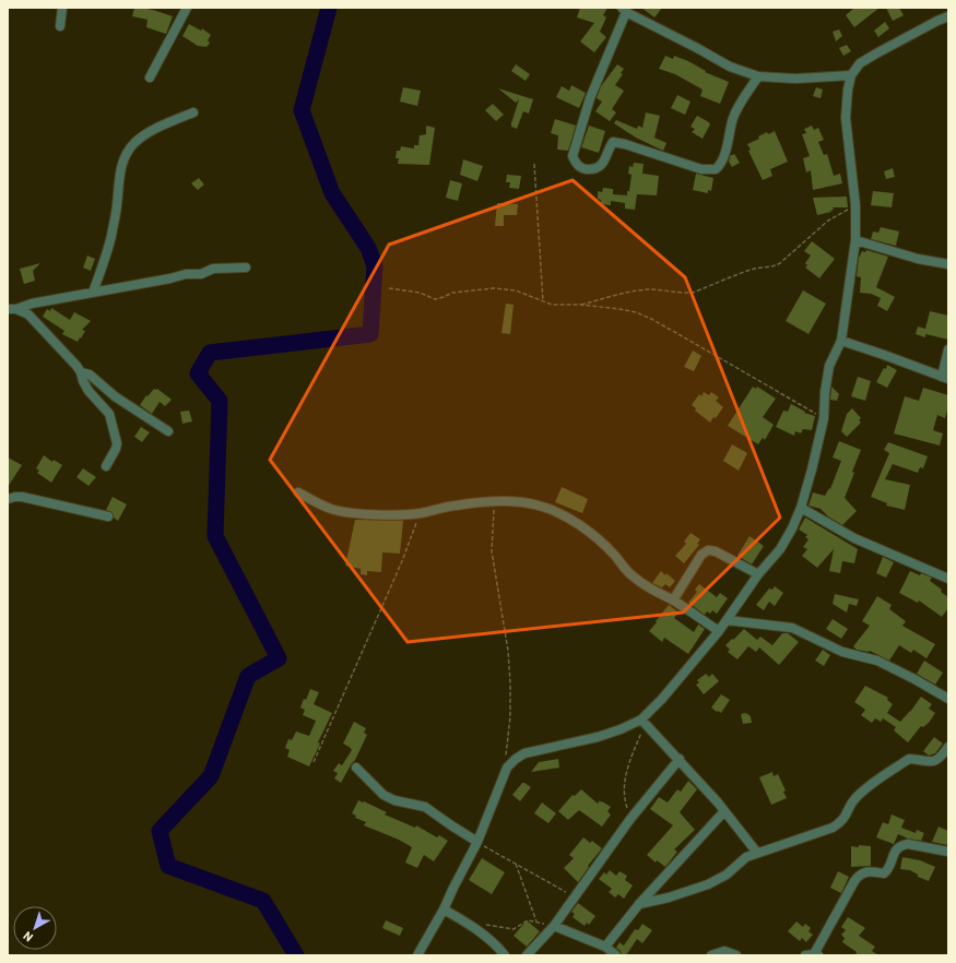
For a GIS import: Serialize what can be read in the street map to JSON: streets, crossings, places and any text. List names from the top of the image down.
{
  "north": "bottom left"
}
